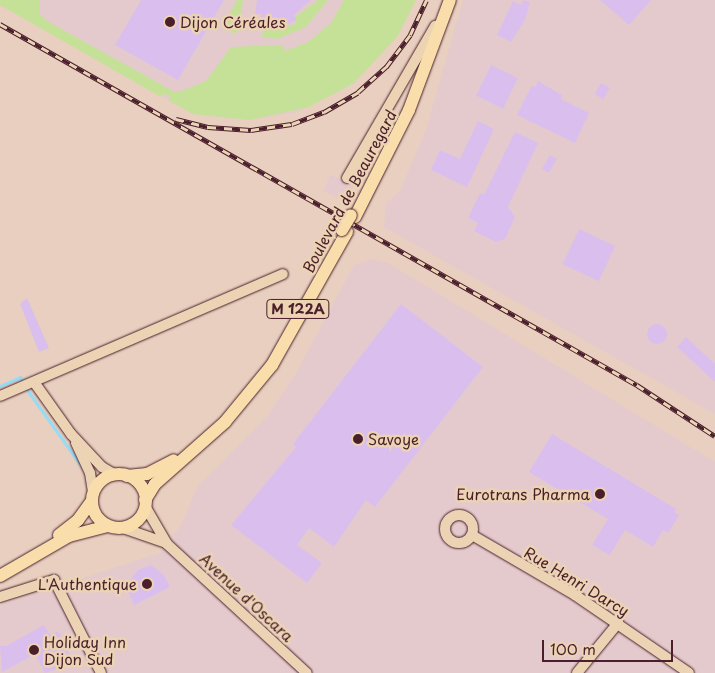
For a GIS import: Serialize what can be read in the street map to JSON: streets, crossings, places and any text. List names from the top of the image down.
{
  "streets": {
    "main road": ["Boulevard de Beauregard", "M 122A"],
    "street": ["Rue Henri Darcy", "Avenue d'Oscara"]
  },
  "crossings": [
    ["Boulevard de Beauregard", "M 122A"],
    ["M 122A", "Avenue d'Oscara"]
  ],
  "places": [
    "Dijon Céréales",
    "Savoye",
    "Eurotrans Pharma",
    "L'Authentique",
    "Holiday Inn Dijon Sud"
  ],
  "scale_bar": "100 m"
}
